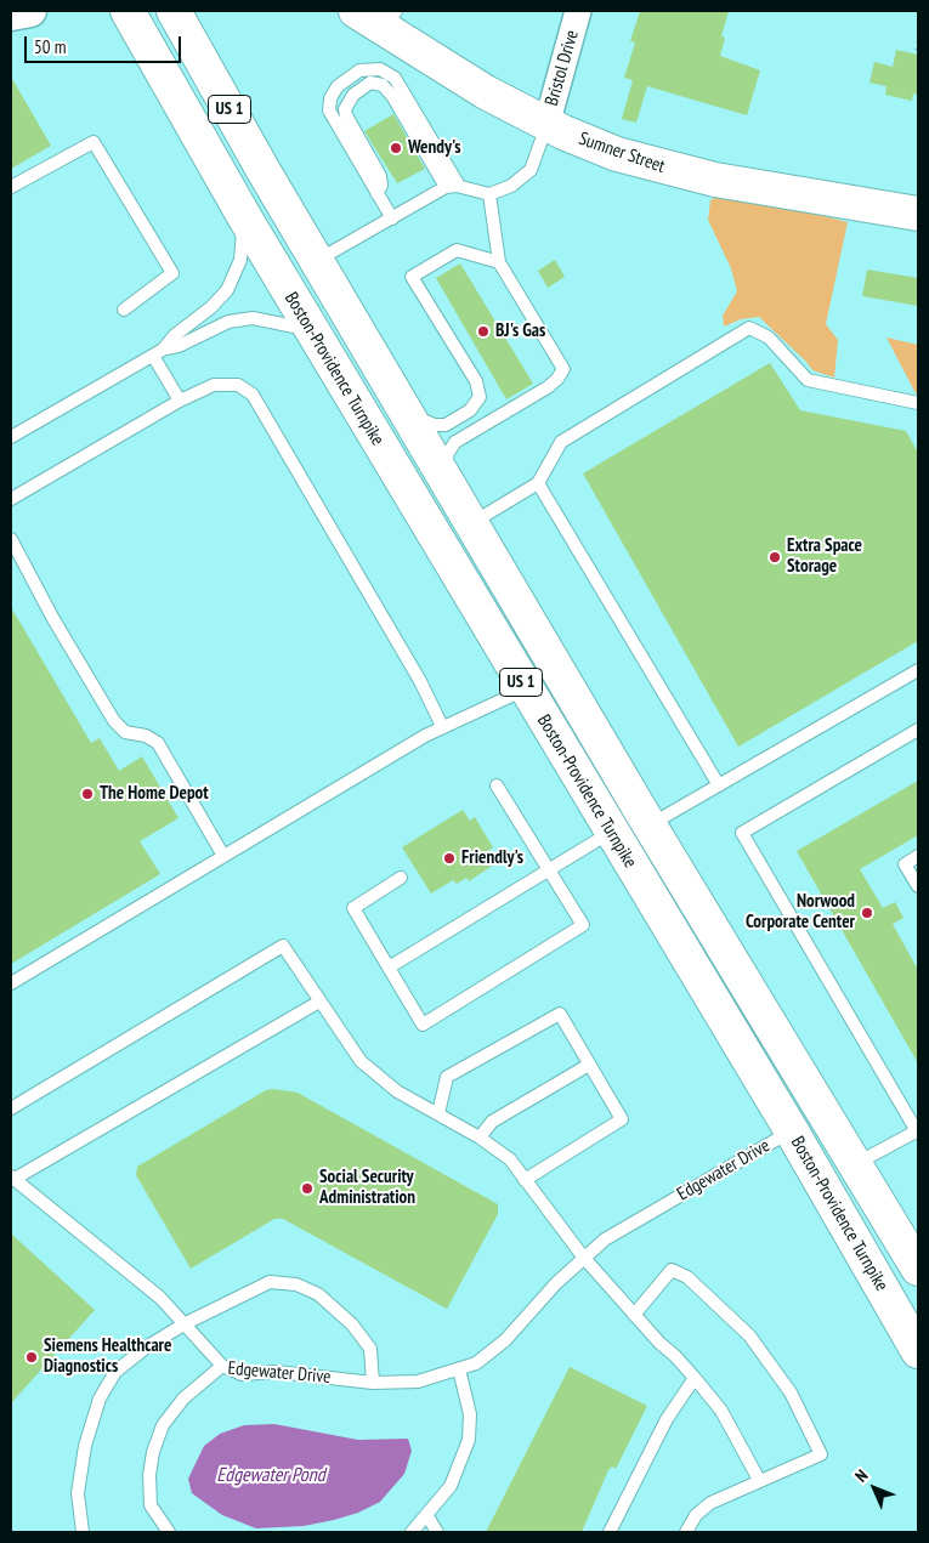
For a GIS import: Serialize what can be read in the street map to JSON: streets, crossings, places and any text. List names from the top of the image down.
{
  "streets": {
    "main road": ["US 1", "Sumner Street", "Boston-Providence Turnpike"],
    "street": ["Bristol Drive"],
    "lane": ["Edgewater Drive"]
  },
  "crossings": [
    ["Bristol Drive", "Sumner Street"],
    ["Boston-Providence Turnpike", "Edgewater Drive"]
  ],
  "water": ["Edgewater Pond"],
  "places": [
    "Wendy's",
    "BJ's Gas",
    "Extra Space Storage",
    "The Home Depot",
    "Friendly's",
    "Norwood Corporate Center",
    "Social Security Administration",
    "Siemens Healthcare Diagnostics"
  ],
  "scale_bar": "50 m",
  "north": "top left"
}
